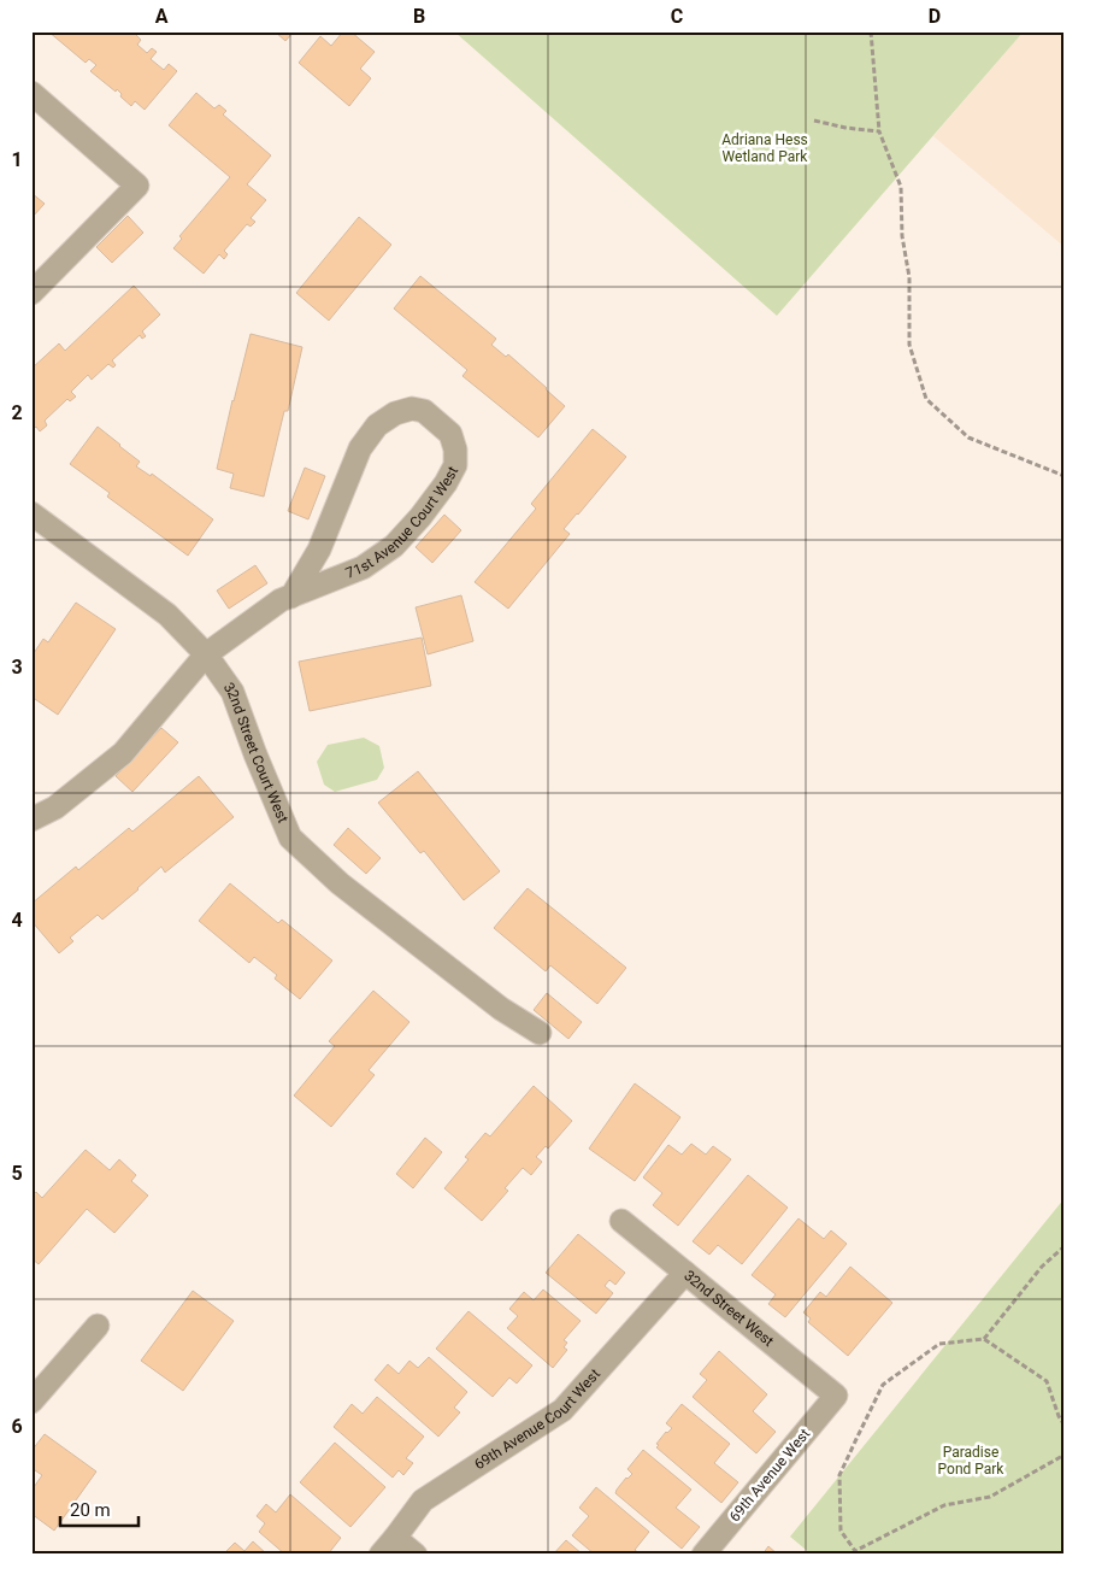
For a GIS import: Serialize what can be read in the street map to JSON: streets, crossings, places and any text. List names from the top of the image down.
{
  "streets": {
    "street": [
      "71st Avenue Court West",
      "32nd Street Court West",
      "32nd Street West",
      "69th Avenue Court West",
      "69th Avenue West"
    ]
  },
  "crossings": [
    ["71st Avenue Court West", "32nd Street Court West"],
    ["32nd Street West", "69th Avenue Court West"],
    ["32nd Street West", "69th Avenue West"]
  ],
  "parks": ["Adriana Hess Wetland Park", "Paradise Pond Park"],
  "scale_bar": "20 m",
  "grid": {
    "columns": [
      "A",
      "B",
      "C",
      "D"
    ],
    "rows": [
      "1",
      "2",
      "3",
      "4",
      "5",
      "6"
    ]
  }
}
